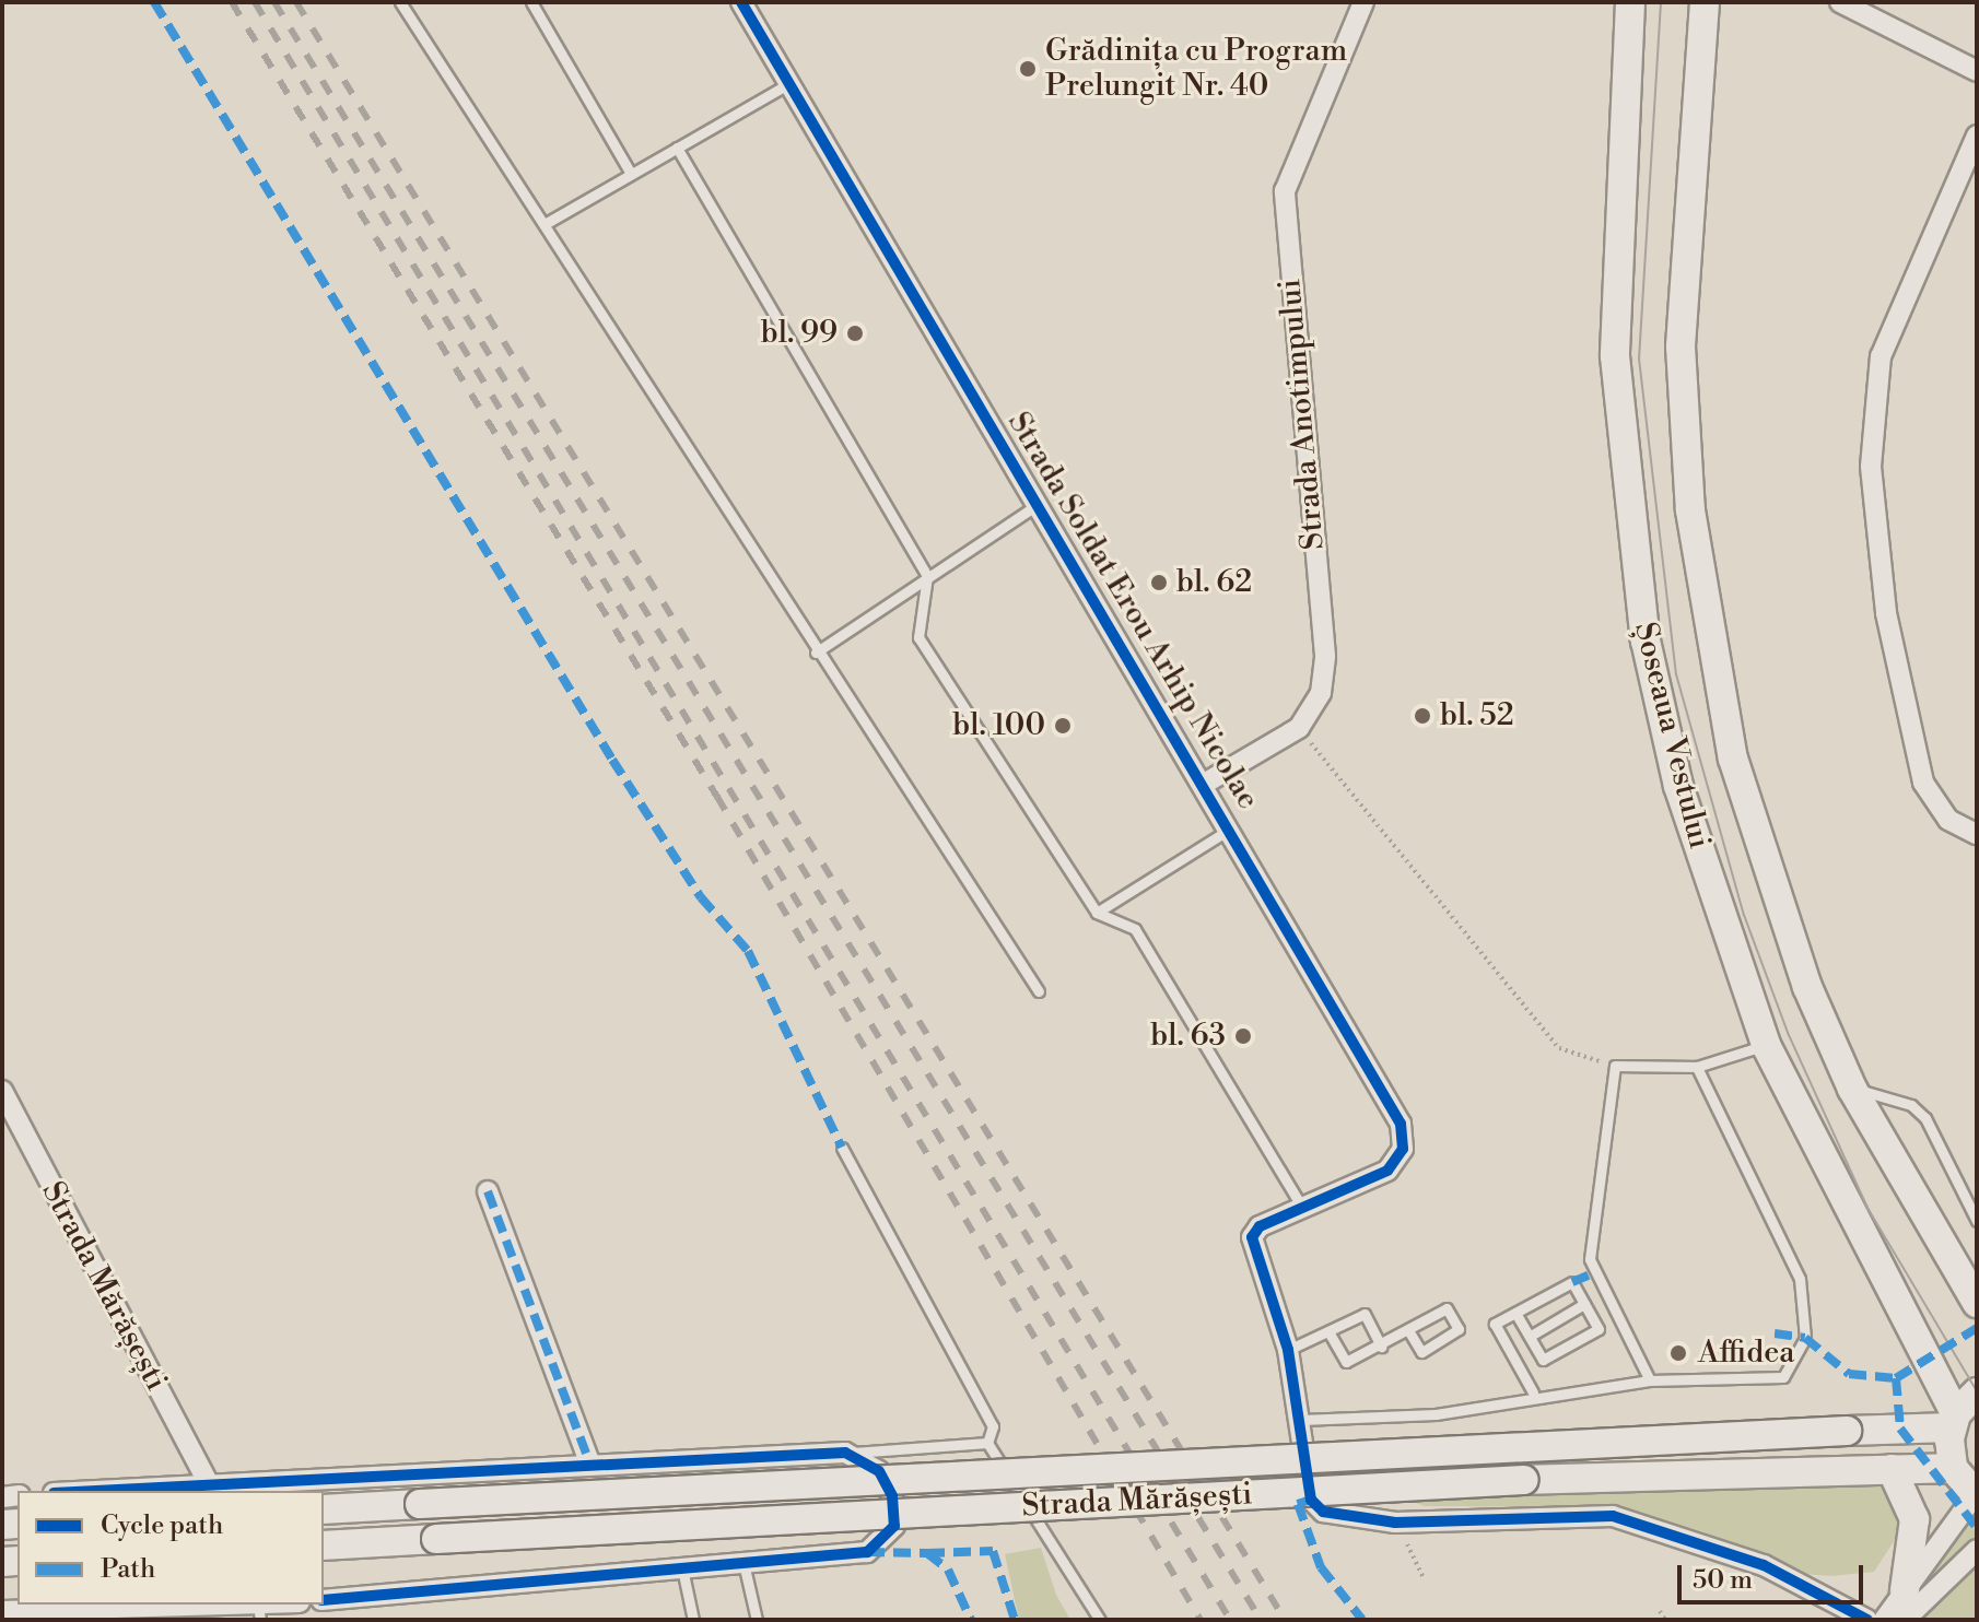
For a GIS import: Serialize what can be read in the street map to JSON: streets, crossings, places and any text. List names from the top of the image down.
{
  "streets": {
    "main road": ["Șoseaua Vestului", "Strada Mărășești"],
    "street": ["Strada Anotimpului", "Strada Soldat Erou Arhip Nicolae"]
  },
  "crossings": [
    ["Strada Anotimpului", "Strada Soldat Erou Arhip Nicolae"],
    ["Șoseaua Vestului", "Strada Mărășești"]
  ],
  "places": [
    "Grădinița cu Program Prelungit Nr. 40",
    "bl. 99",
    "bl. 62",
    "bl. 52",
    "bl. 100",
    "bl. 63",
    "Affidea"
  ],
  "legend": ["Cycle path", "Path"],
  "scale_bar": "50 m"
}
